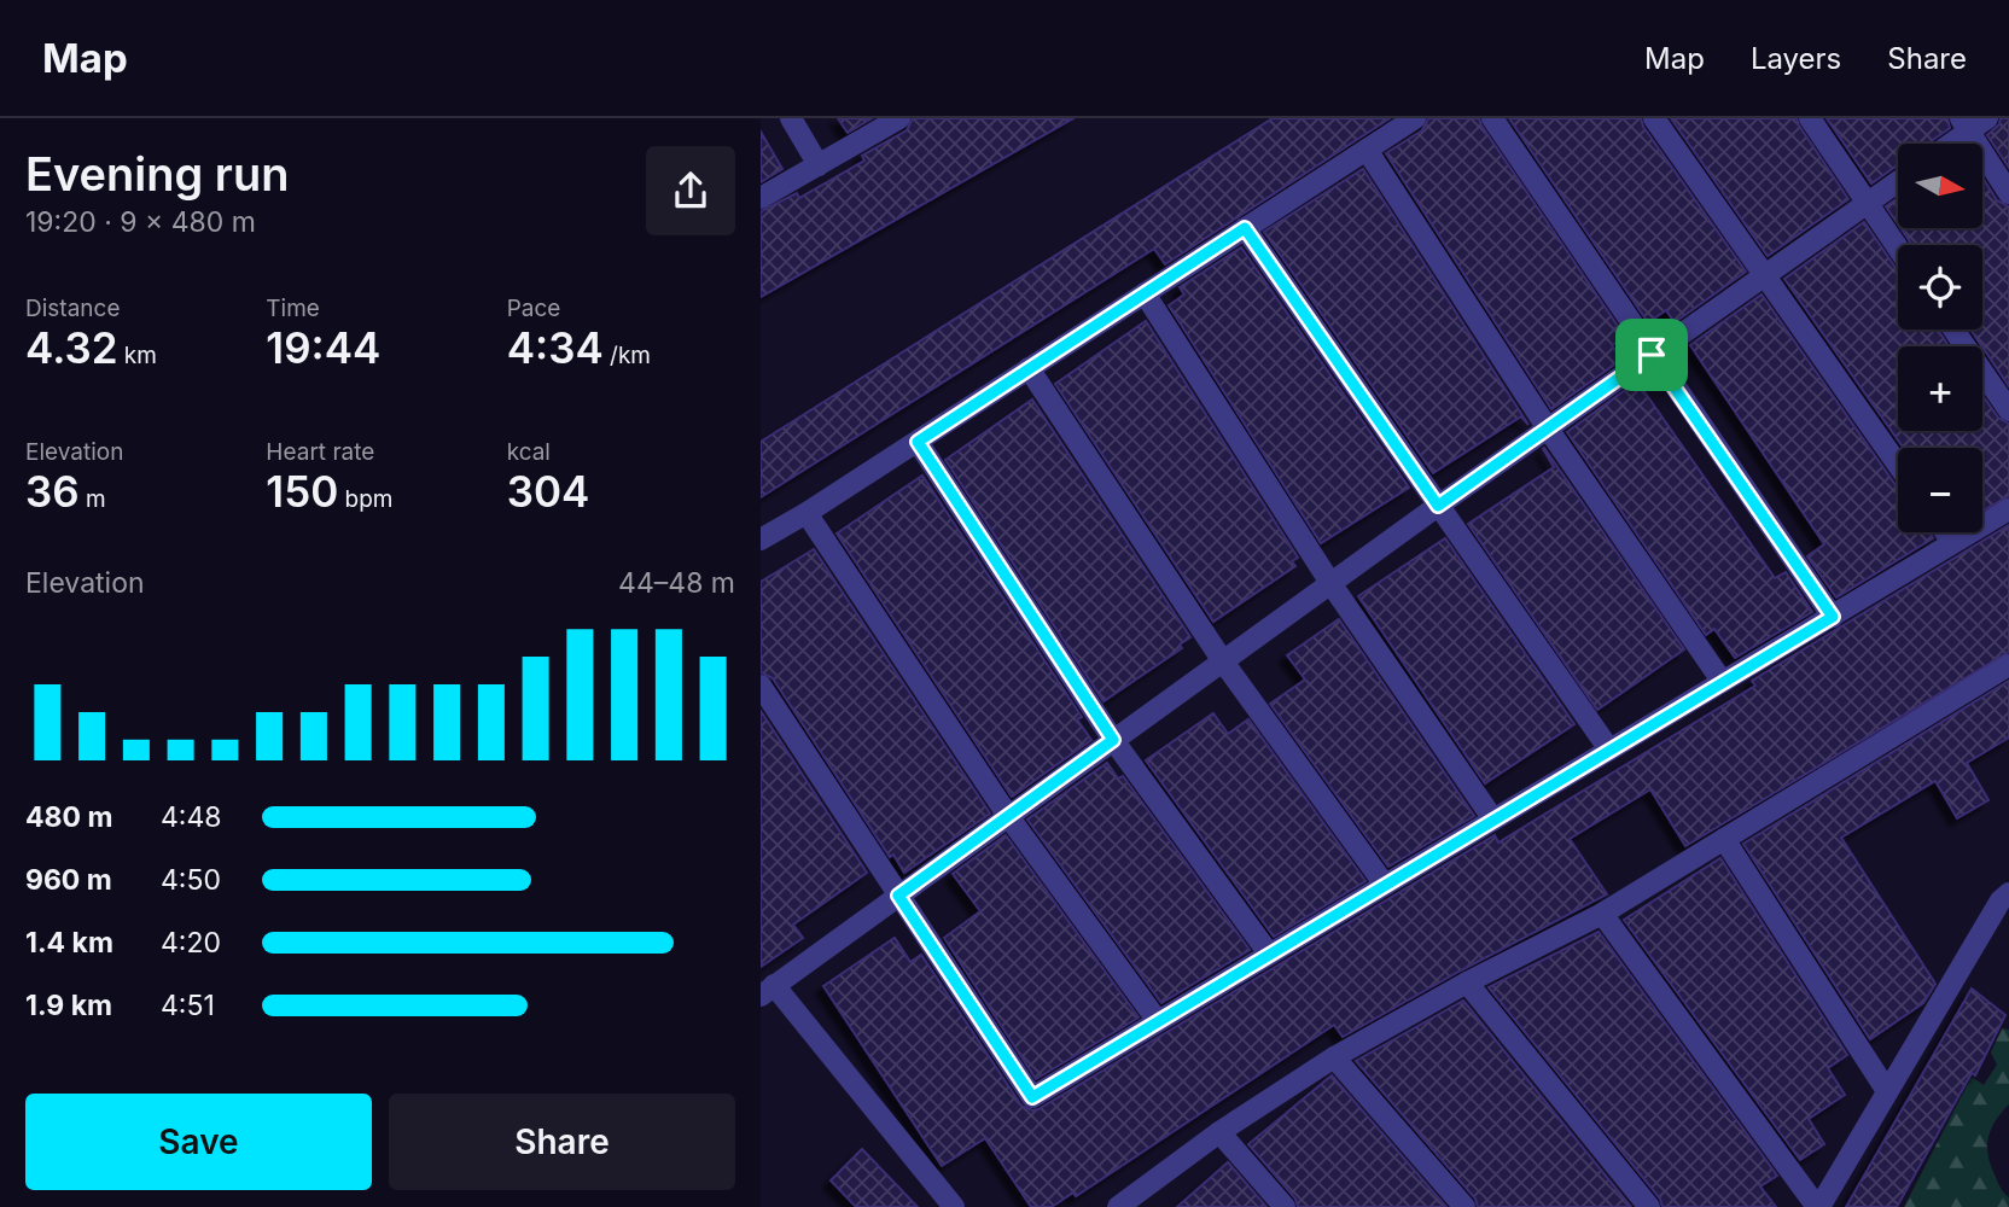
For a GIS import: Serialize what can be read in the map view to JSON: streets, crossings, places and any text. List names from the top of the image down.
{
  "north": "right",
  "page": {
    "header": "Map",
    "nav": ["Map", "Layers", "Share"],
    "heading": ["Evening run", "19:20 · 9 × 480 m"],
    "map_buttons": ["+", "−"],
    "stats": [
      ["Distance", "4.32 km"],
      ["Time", "19:44"],
      ["Pace", "4:34 /km"],
      ["Elevation", "36 m"],
      ["Heart rate", "150 bpm"],
      ["kcal", "304"]
    ],
    "chart": ["Elevation", "44–48 m"],
    "list": [
      {
        "name": "480 m",
        "note": "4:48"
      },
      {
        "name": "960 m",
        "note": "4:50"
      },
      {
        "name": "1.4 km",
        "note": "4:20"
      },
      {
        "name": "1.9 km",
        "note": "4:51"
      }
    ],
    "buttons": ["Save", "Share"]
  }
}
